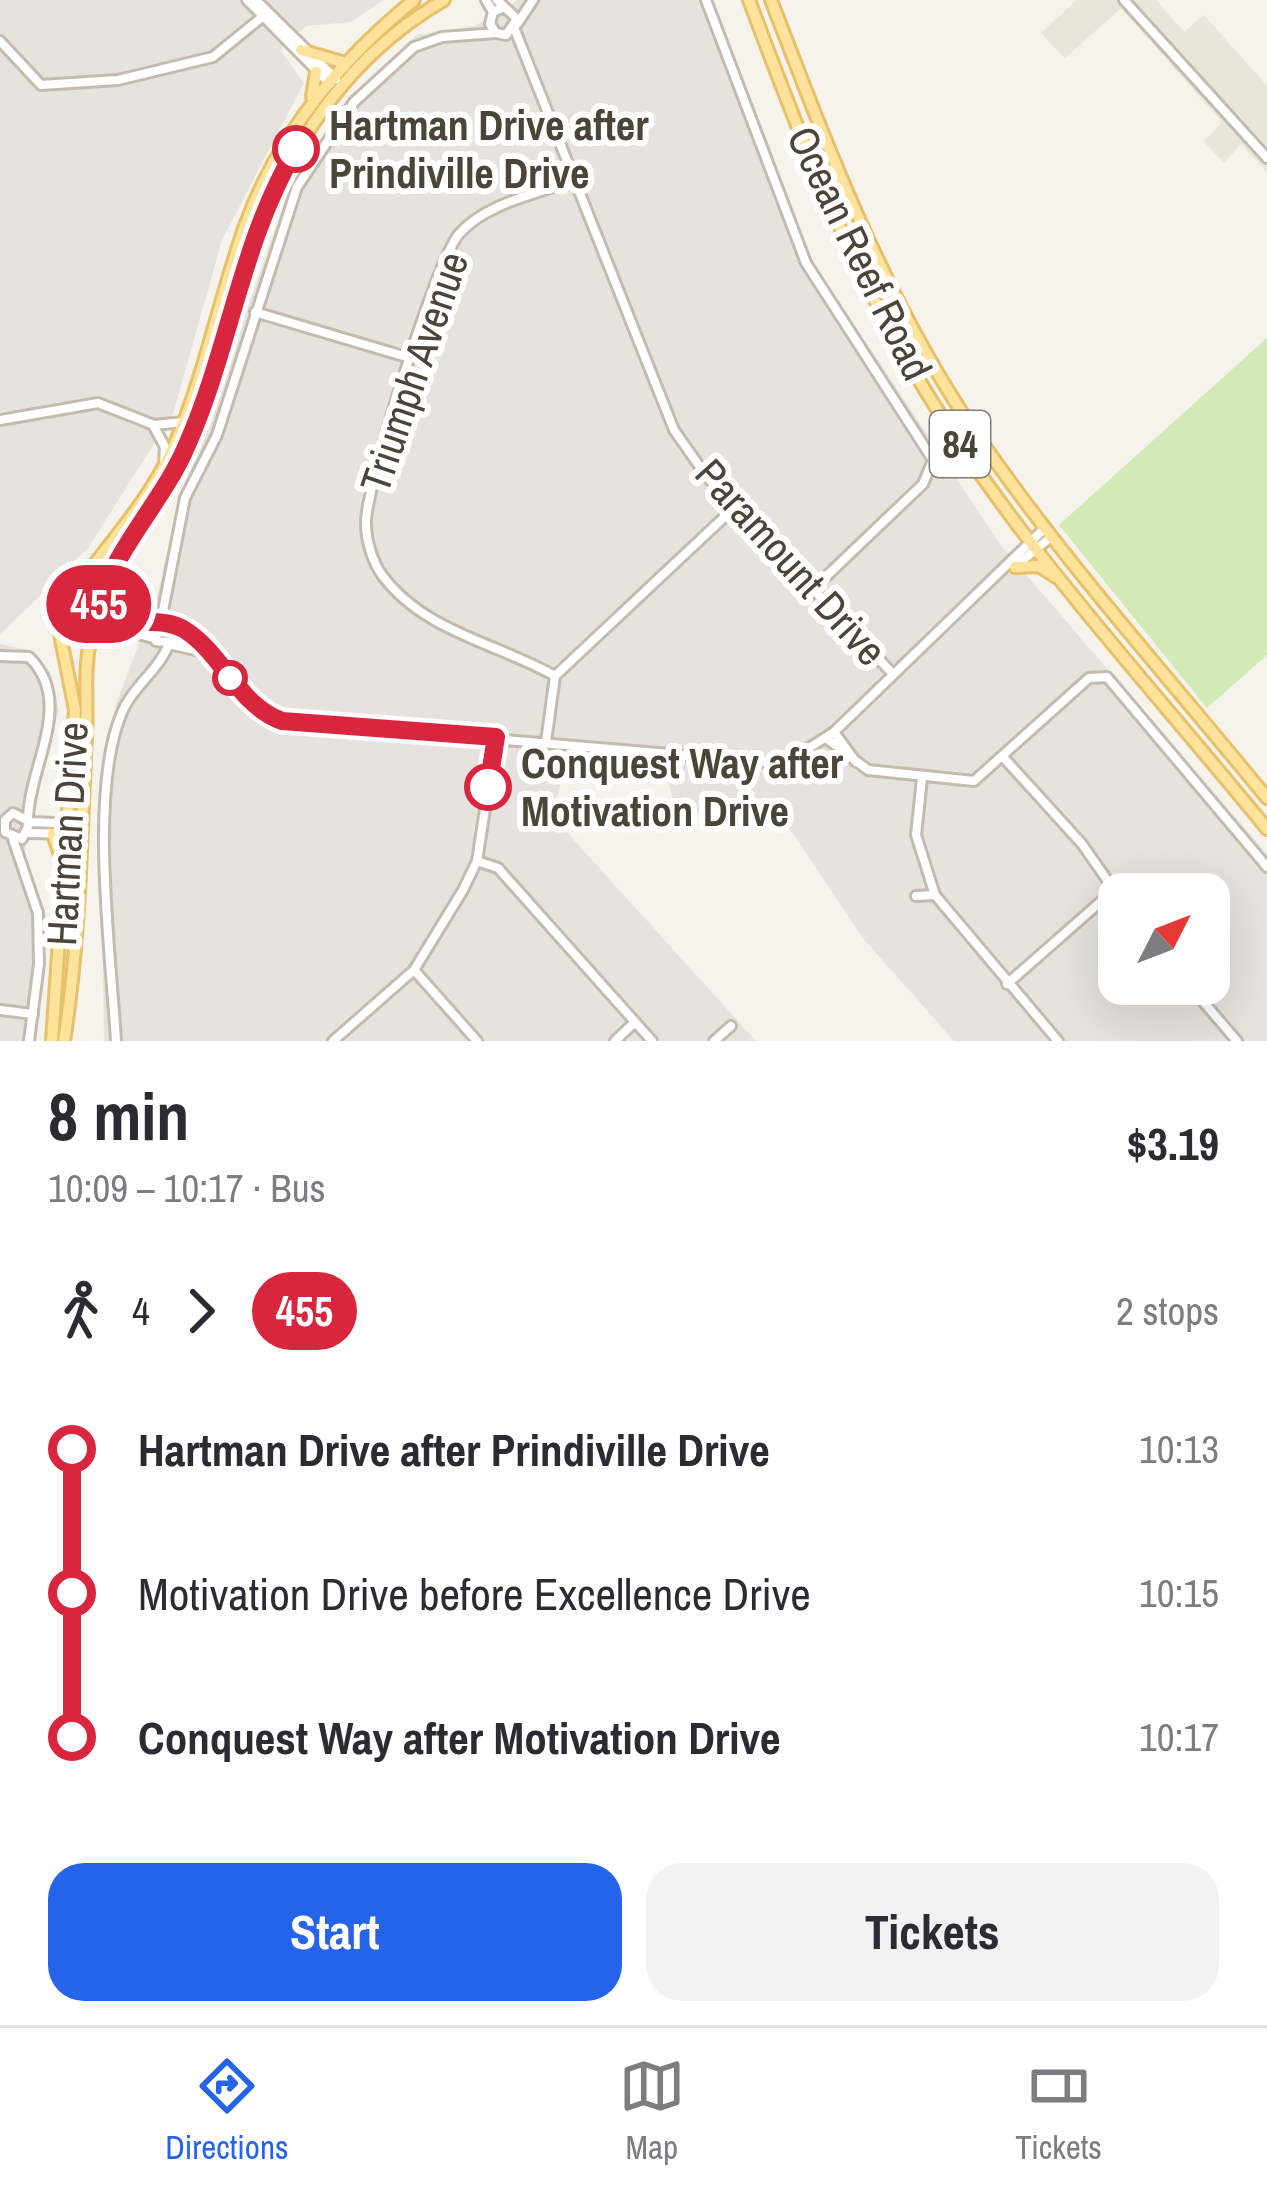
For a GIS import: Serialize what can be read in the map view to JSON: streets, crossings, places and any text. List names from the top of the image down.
{
  "streets": {
    "main road": ["Ocean Reef Road", "84", "Hartman Drive"],
    "street": ["Triumph Avenue", "Paramount Drive"]
  },
  "crossings": [
    ["Triumph Avenue", "Paramount Drive"]
  ],
  "places": ["Hartman Drive after Prindiville Drive", "Conquest Way after Motivation Drive"],
  "lines": ["bus line 455"],
  "north": "top right",
  "page": {
    "on_map": "455",
    "heading": ["8 min", "10:09 – 10:17 · Bus", "$3.19"],
    "legs": ["4", "455", "2 stops"],
    "list": [
      {
        "name": "Hartman Drive after Prindiville Drive",
        "value": "10:13"
      },
      {
        "name": "Motivation Drive before Excellence Drive",
        "value": "10:15"
      },
      {
        "name": "Conquest Way after Motivation Drive",
        "value": "10:17"
      }
    ],
    "buttons": ["Start", "Tickets"],
    "tabs": ["Directions", "Map", "Tickets"]
  }
}
